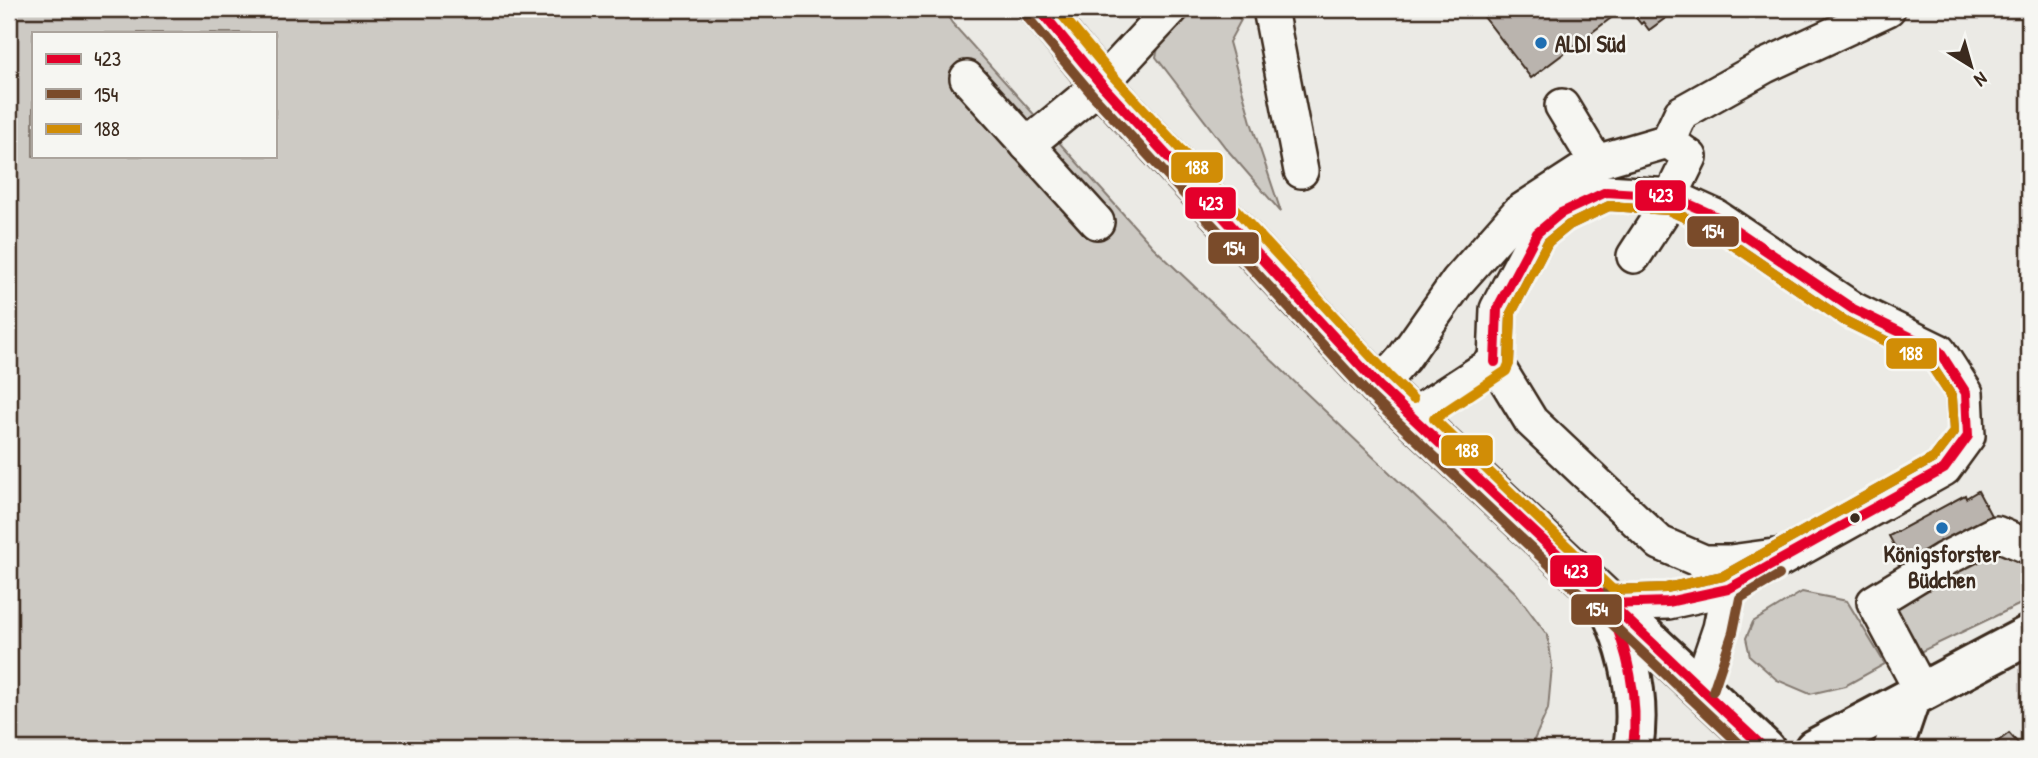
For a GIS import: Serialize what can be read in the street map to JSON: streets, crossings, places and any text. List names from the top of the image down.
{
  "places": ["ALDI Süd", "Königsforster Büdchen"],
  "lines": ["transit line 423", "transit line 188", "transit line 154"],
  "legend": ["423", "154", "188"],
  "north": "bottom right"
}
